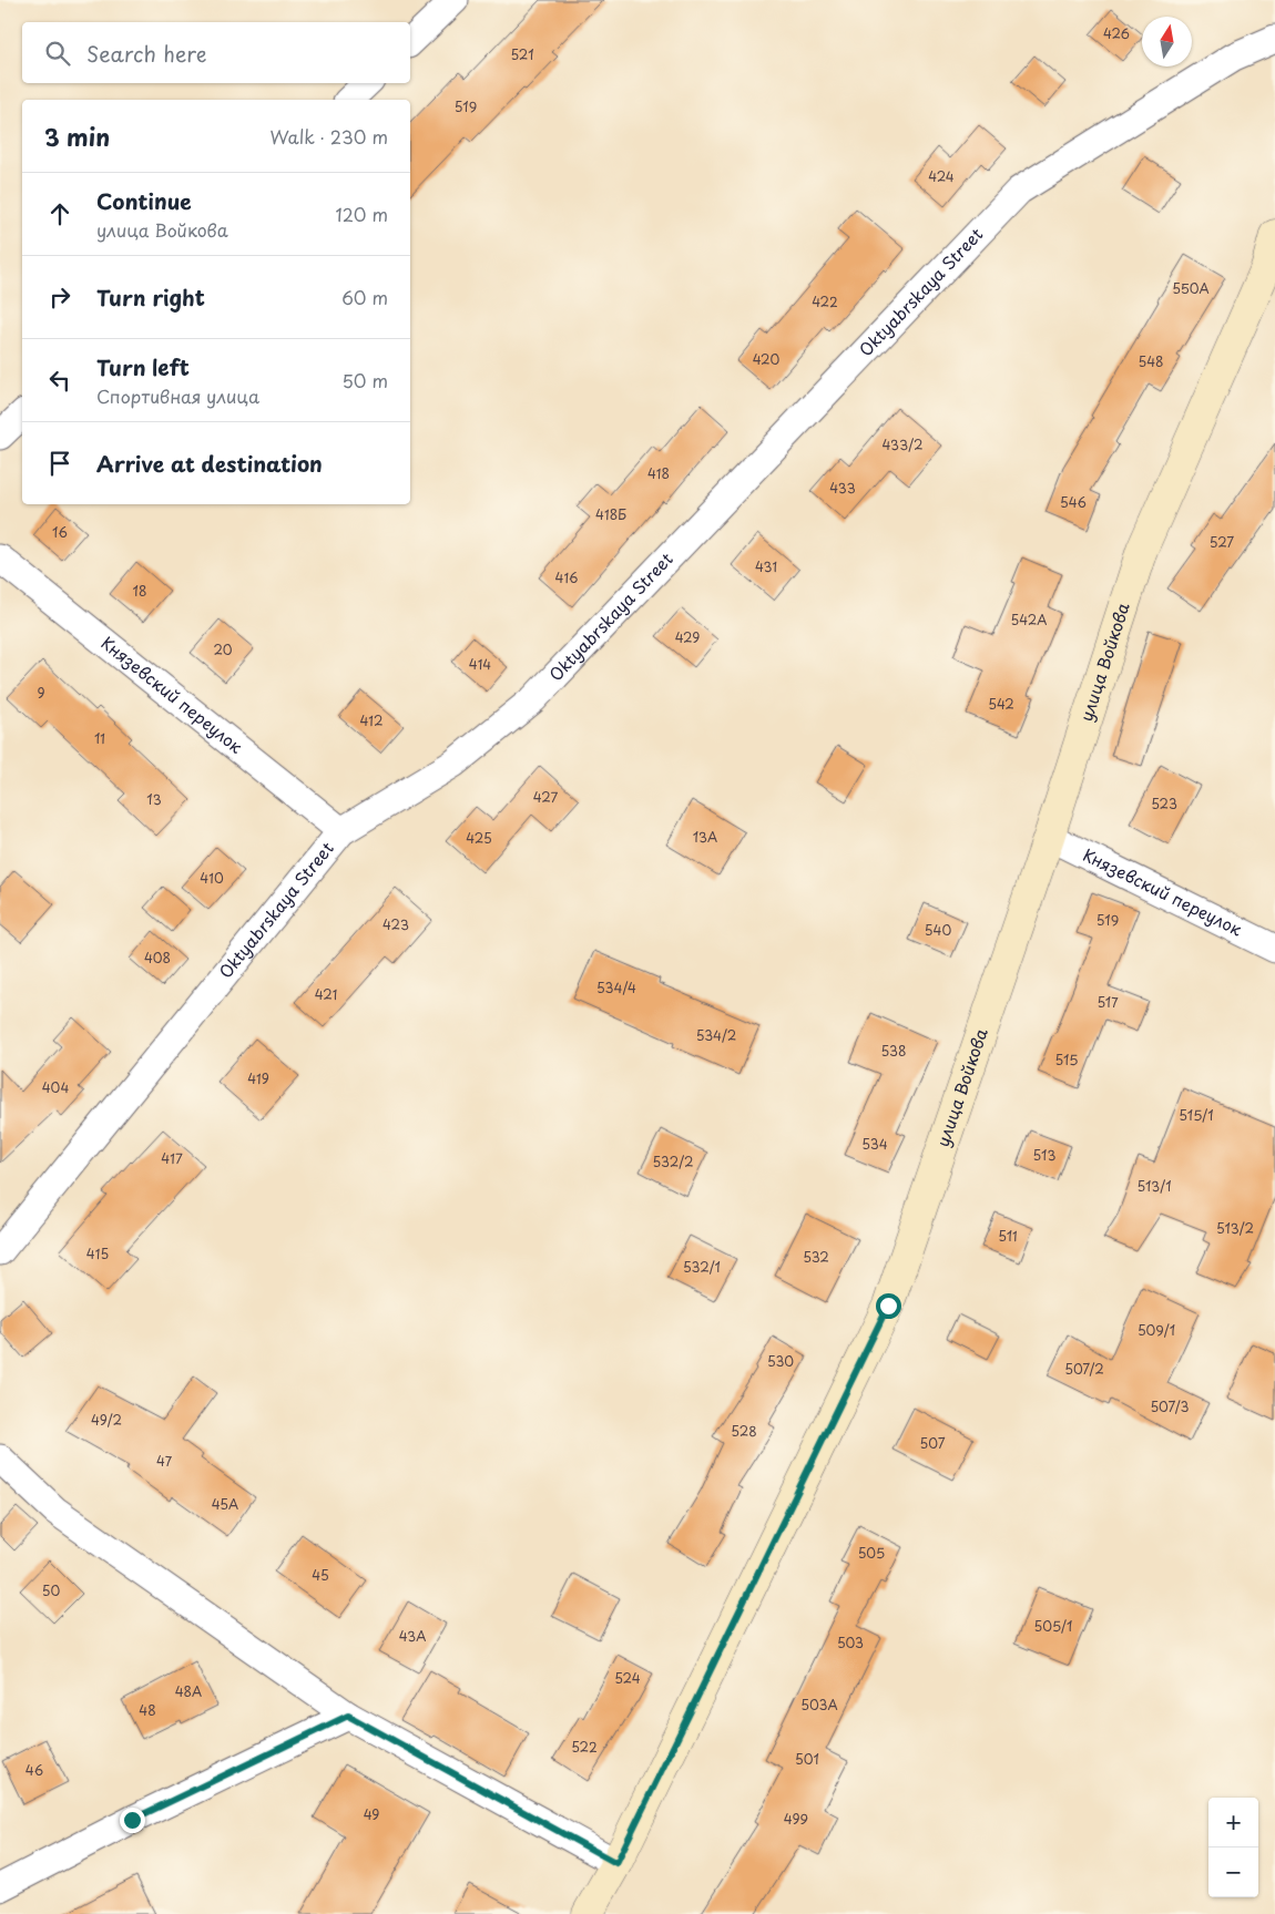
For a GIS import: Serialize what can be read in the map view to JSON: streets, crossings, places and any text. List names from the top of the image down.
{
  "streets": {
    "street": ["Oktyabrskaya Street", "улица Войкова", "Князевский переулок"]
  },
  "crossings": [
    ["Oktyabrskaya Street", "Князевский переулок"],
    ["улица Войкова", "Князевский переулок"]
  ],
  "house_numbers": [
    "426",
    "521",
    "519",
    "424",
    "550А",
    "422",
    "420",
    "548",
    "433/2",
    "418",
    "433",
    "546",
    "418Б",
    "16",
    "527",
    "431",
    "416",
    "18",
    "542А",
    "429",
    "20",
    "414",
    "9",
    "542",
    "412",
    "11",
    "427",
    "13",
    "523",
    "13А",
    "425",
    "410",
    "519",
    "423",
    "540",
    "408",
    "534/4",
    "421",
    "517",
    "534/2",
    "538",
    "515",
    "419",
    "404",
    "515/1",
    "534",
    "513",
    "417",
    "532/2",
    "513/1",
    "513/2",
    "511",
    "415",
    "532",
    "532/1",
    "509/1",
    "530",
    "507/2",
    "507/3",
    "49/2",
    "528",
    "507",
    "47",
    "45А",
    "505",
    "45",
    "50",
    "505/1",
    "43А",
    "503",
    "524",
    "48А",
    "503А",
    "48",
    "522",
    "501",
    "46",
    "49",
    "499"
  ],
  "north": "top",
  "page": {
    "search": "Search here",
    "heading": ["3 min", "Walk · 230 m"],
    "list": [
      ["Continue", "улица Войкова", "120 m"],
      ["Turn right", "60 m"],
      ["Turn left", "Спортивная улица", "50 m"],
      "Arrive at destination"
    ],
    "map_buttons": ["+", "−"]
  }
}
